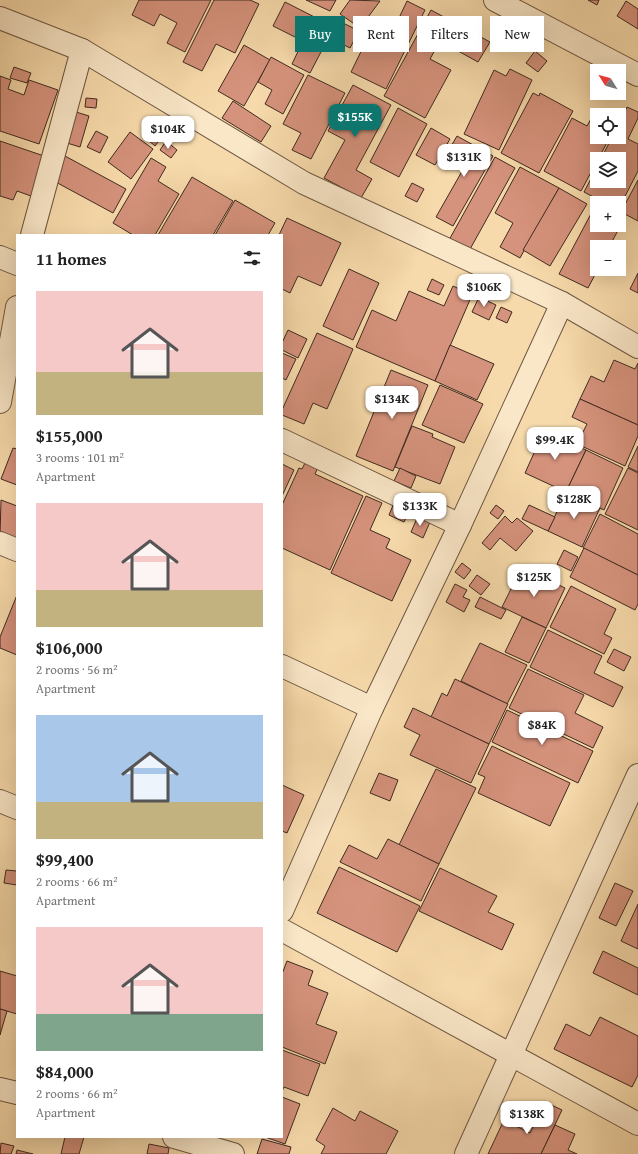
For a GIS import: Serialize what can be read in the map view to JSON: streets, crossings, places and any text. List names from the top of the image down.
{
  "north": "top left",
  "page": {
    "chip": [
      "Buy",
      "Rent",
      "Filters",
      "New"
    ],
    "map_buttons": ["+", "−"],
    "price": [
      "$155K",
      "$104K",
      "$131K",
      "$106K",
      "$134K",
      "$99.4K",
      "$128K",
      "$133K",
      "$125K",
      "$84K",
      "$138K"
    ],
    "heading": "11 homes",
    "list": [
      {
        "name": "$155,000",
        "note": "3 rooms · 101 m² · Apartment"
      },
      {
        "name": "$106,000",
        "note": "2 rooms · 56 m² · Apartment"
      },
      {
        "name": "$99,400",
        "note": "2 rooms · 66 m² · Apartment"
      },
      {
        "name": "$84,000",
        "note": "2 rooms · 66 m² · Apartment"
      }
    ]
  }
}
